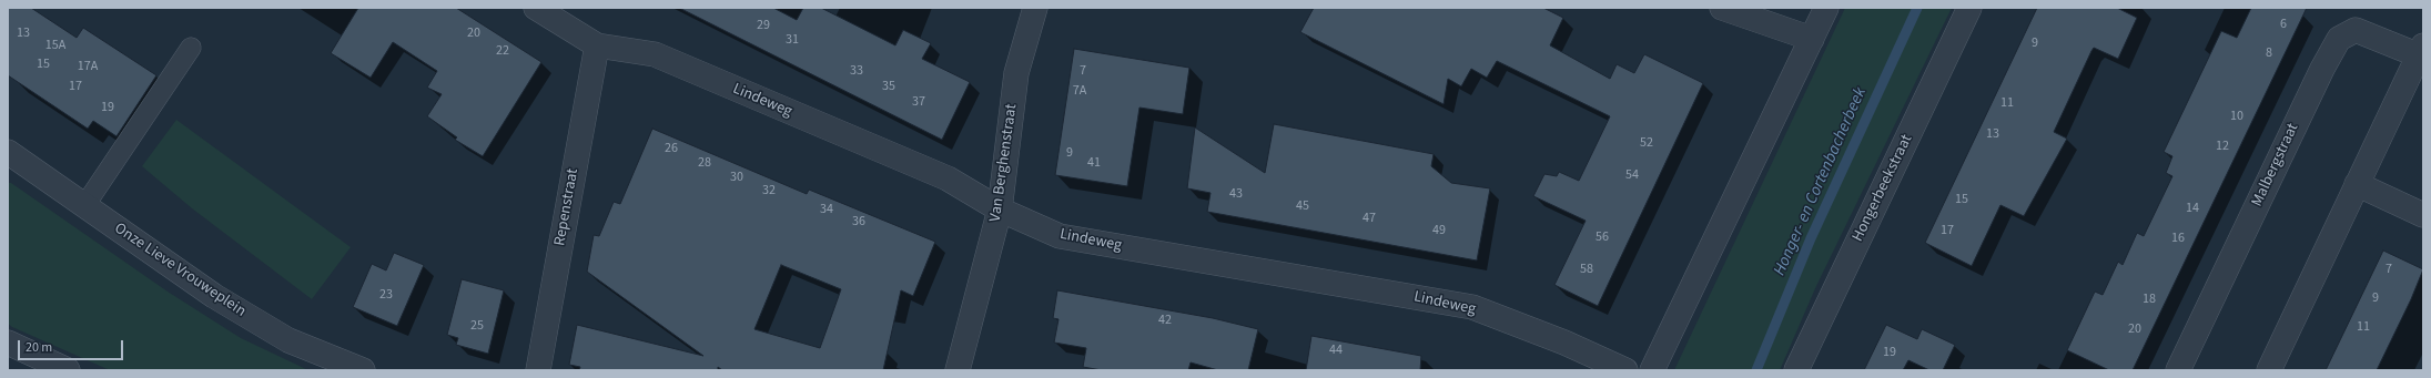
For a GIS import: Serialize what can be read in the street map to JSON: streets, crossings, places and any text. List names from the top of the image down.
{
  "streets": {
    "street": [
      "Lindeweg",
      "Van Berghenstraat",
      "Malbergstraat",
      "Hongerbeekstraat",
      "Repenstraat",
      "Onze Lieve Vrouweplein"
    ]
  },
  "crossings": [
    ["Lindeweg", "Van Berghenstraat"],
    ["Lindeweg", "Repenstraat"]
  ],
  "water": ["Honger- en Cortenbacherbeek"],
  "house_numbers": [
    "6",
    "29",
    "13",
    "20",
    "31",
    "9",
    "15A",
    "22",
    "8",
    "15",
    "17A",
    "33",
    "7",
    "17",
    "35",
    "7A",
    "37",
    "11",
    "19",
    "10",
    "13",
    "52",
    "12",
    "26",
    "9",
    "28",
    "41",
    "54",
    "30",
    "32",
    "43",
    "15",
    "45",
    "14",
    "34",
    "47",
    "36",
    "49",
    "17",
    "56",
    "16",
    "58",
    "7",
    "23",
    "9",
    "18",
    "42",
    "25",
    "11",
    "20",
    "44",
    "19"
  ],
  "scale_bar": "20 m"
}
